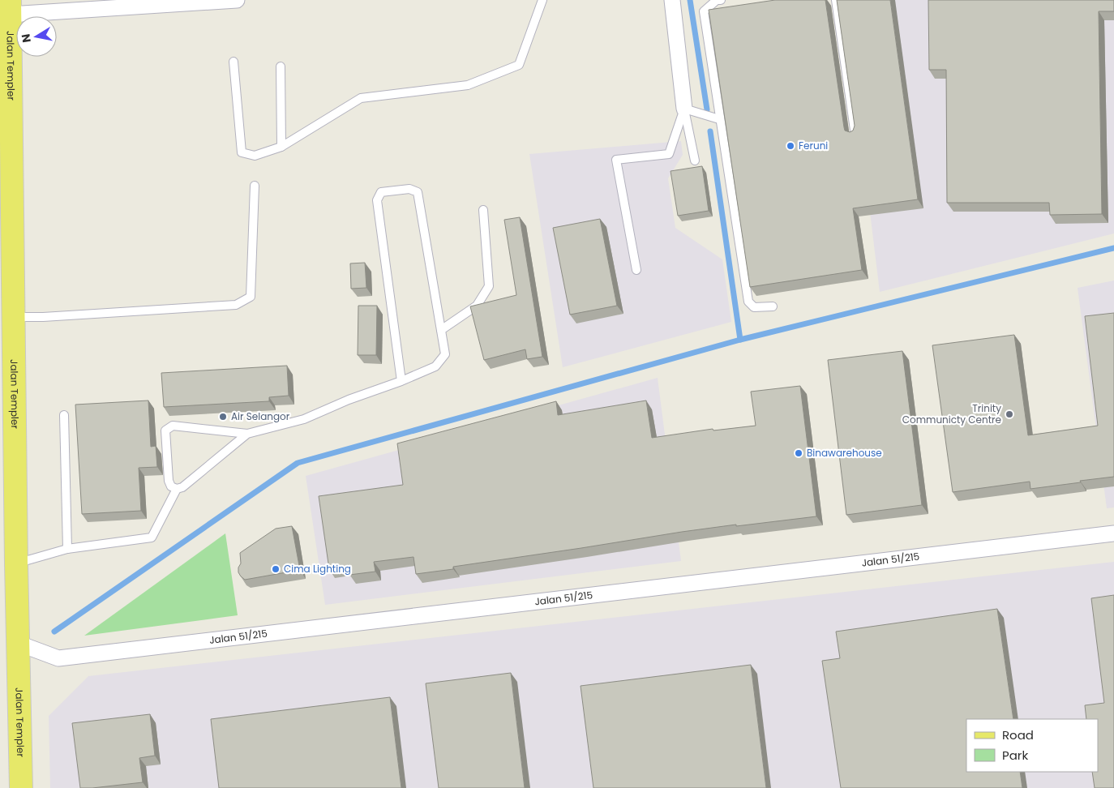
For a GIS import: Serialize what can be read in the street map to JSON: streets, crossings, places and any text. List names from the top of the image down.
{
  "streets": {
    "main road": ["Jalan Templer"],
    "street": ["Jalan 51/215"]
  },
  "crossings": [
    ["Jalan Templer", "Jalan 51/215"]
  ],
  "places": [
    "Feruni",
    "Trinity Communicty Centre",
    "Air Selangor",
    "Binawarehouse",
    "Cima Lighting"
  ],
  "legend": ["Road", "Park"],
  "north": "left"
}
